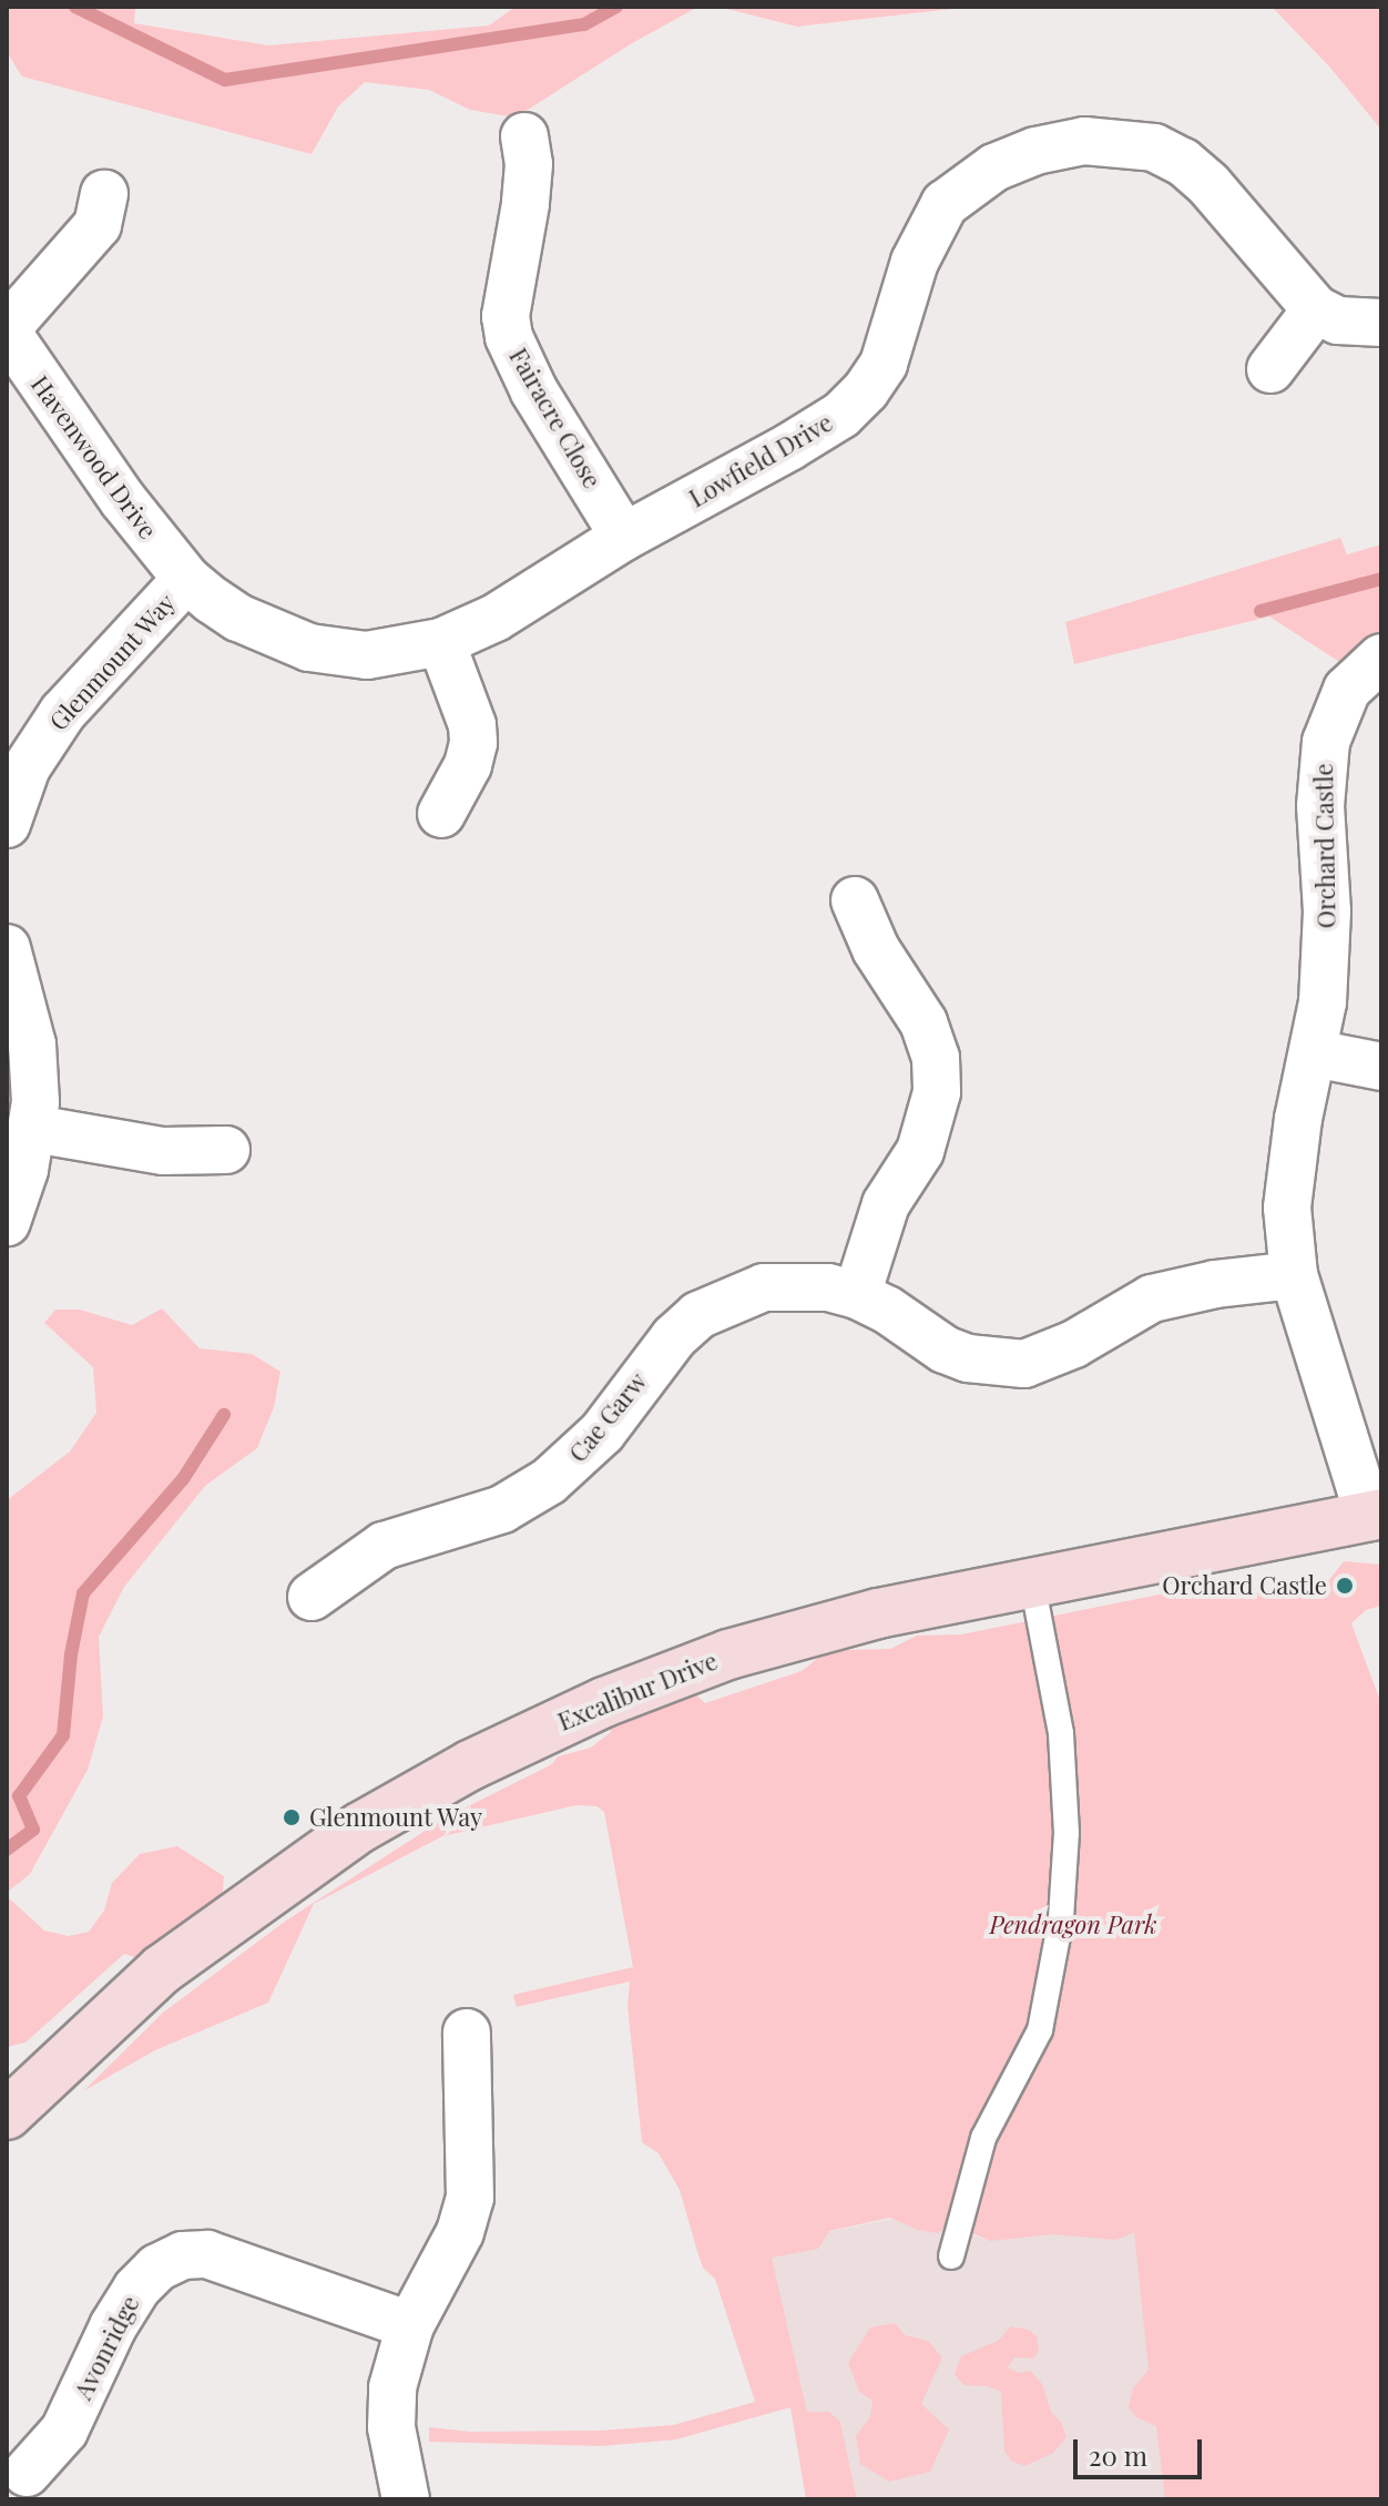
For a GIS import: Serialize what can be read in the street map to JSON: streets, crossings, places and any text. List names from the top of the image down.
{
  "streets": {
    "street": [
      "Fairacre Close",
      "Havenwood Drive",
      "Lowfield Drive",
      "Glenmount Way",
      "Orchard Castle",
      "Cae Garw",
      "Excalibur Drive",
      "Avonridge"
    ]
  },
  "crossings": [
    ["Fairacre Close", "Lowfield Drive"],
    ["Havenwood Drive", "Lowfield Drive"],
    ["Havenwood Drive", "Glenmount Way"],
    ["Lowfield Drive", "Glenmount Way"],
    ["Orchard Castle", "Cae Garw"],
    ["Orchard Castle", "Excalibur Drive"]
  ],
  "parks": ["Pendragon Park"],
  "places": ["Orchard Castle", "Glenmount Way"],
  "scale_bar": "20 m"
}
